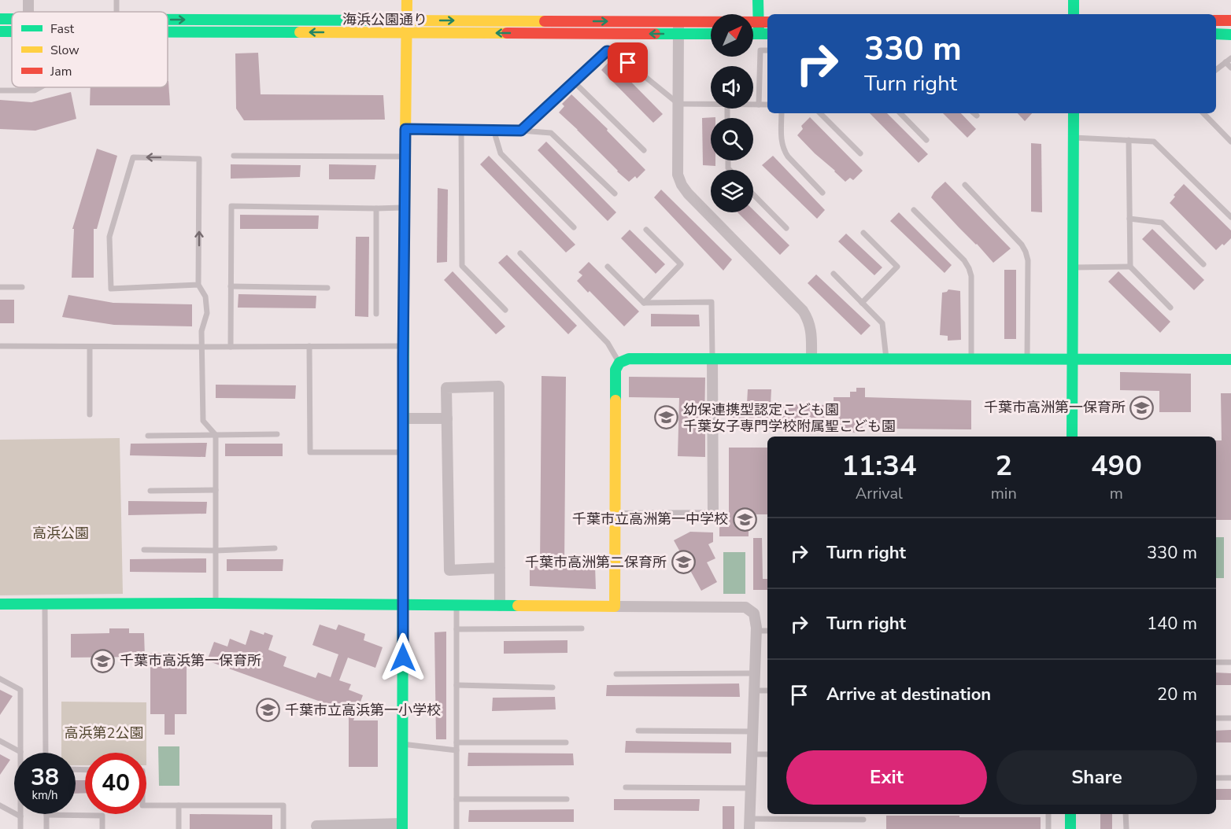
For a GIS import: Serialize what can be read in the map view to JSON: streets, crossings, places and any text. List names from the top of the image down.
{
  "streets": {
    "street": ["海浜公園通り"]
  },
  "parks": ["高浜公園", "高浜第2公園"],
  "places": {
    "school or university": [
      "千葉市高洲第一保育所",
      "幼保連携型認定こども園 千葉女子専門学校附属聖こども園",
      "千葉市立高洲第一中学校",
      "千葉市高洲第二保育所",
      "千葉市高浜第一保育所",
      "千葉市立高浜第一小学校"
    ]
  },
  "legend": ["Fast", "Slow", "Jam"],
  "north": "top right",
  "page": {
    "turn": ["330 m", "Turn right"],
    "eta": [
      "11:34",
      "Arrival",
      "2",
      "min",
      "490",
      "m"
    ],
    "list": [
      {
        "name": "Turn right",
        "value": "330 m"
      },
      {
        "name": "Turn right",
        "value": "140 m"
      },
      {
        "name": "Arrive at destination",
        "value": "20 m"
      }
    ],
    "buttons": ["Exit", "Share"],
    "speed": "38 km/h",
    "limit": "40"
  }
}
